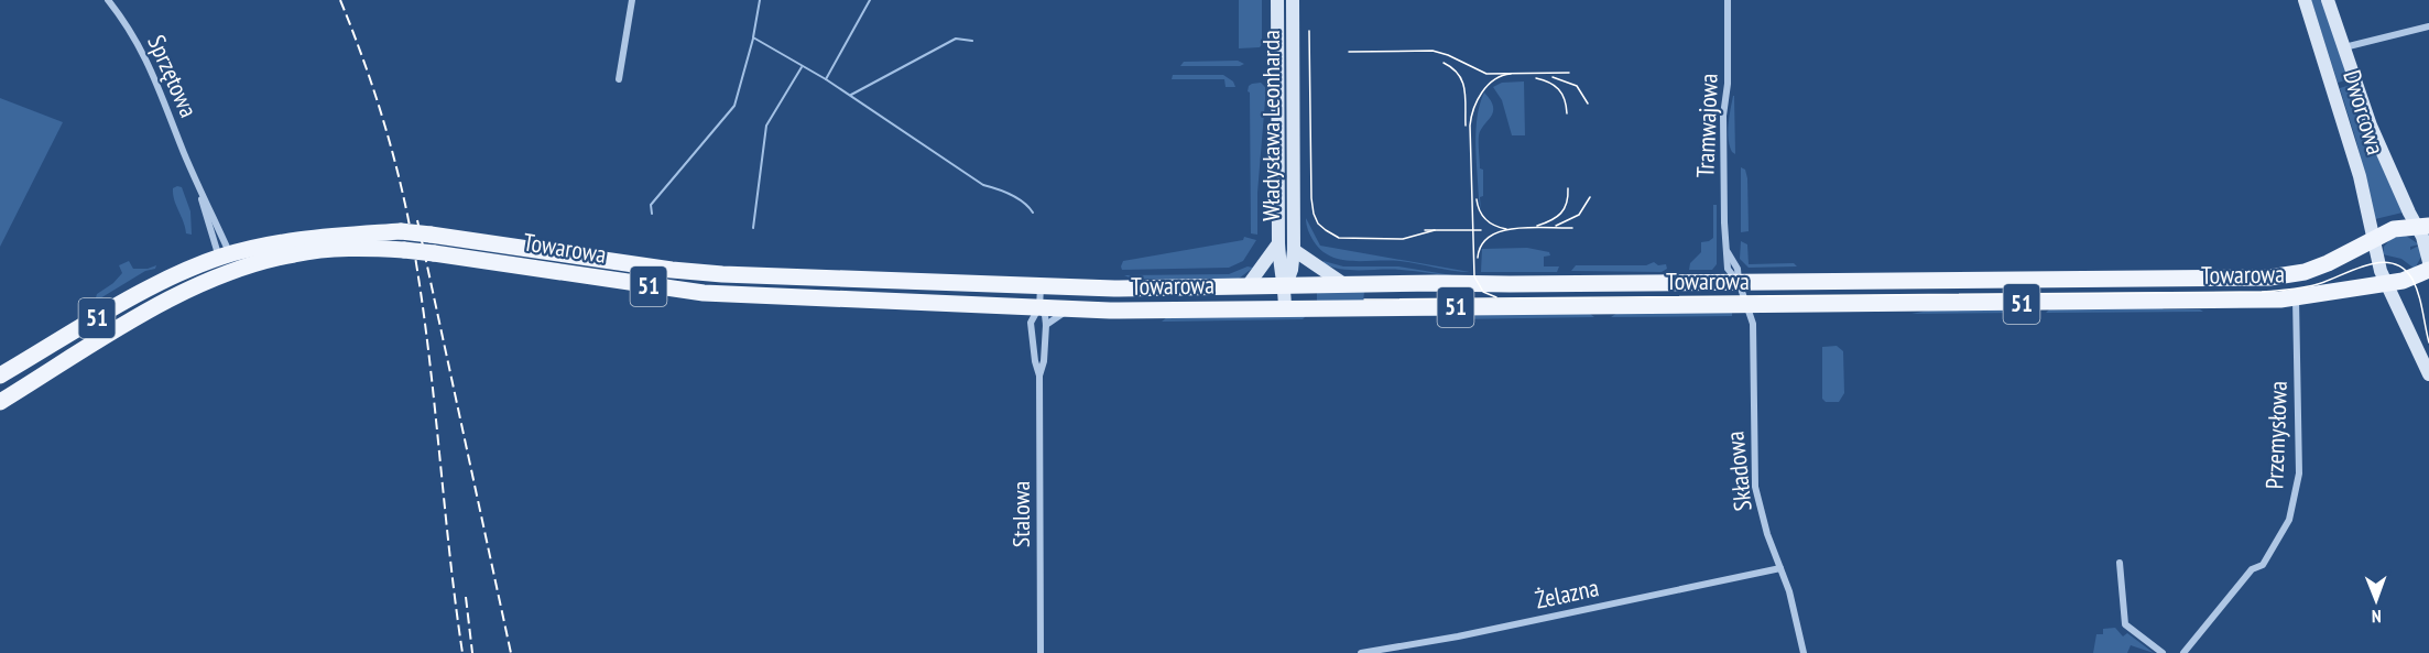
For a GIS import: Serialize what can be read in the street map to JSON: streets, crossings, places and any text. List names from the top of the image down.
{
  "streets": {
    "main road": [
      "Dworcowa",
      "Władysława Leonharda",
      "Towarowa",
      "51"
    ],
    "street": [
      "Sprzętowa",
      "Tramwajowa",
      "Przemysłowa",
      "Składowa",
      "Stalowa",
      "Żelazna"
    ]
  },
  "crossings": [
    ["Sprzętowa", "Towarowa"],
    ["Dworcowa", "Towarowa"],
    ["Dworcowa", "51"],
    ["Władysława Leonharda", "Towarowa"],
    ["Tramwajowa", "Towarowa"],
    ["Tramwajowa", "Składowa"],
    ["Towarowa", "51"],
    ["Towarowa", "Przemysłowa"],
    ["Towarowa", "Składowa"],
    ["Towarowa", "Stalowa"],
    ["Składowa", "Żelazna"]
  ],
  "north": "bottom"
}
